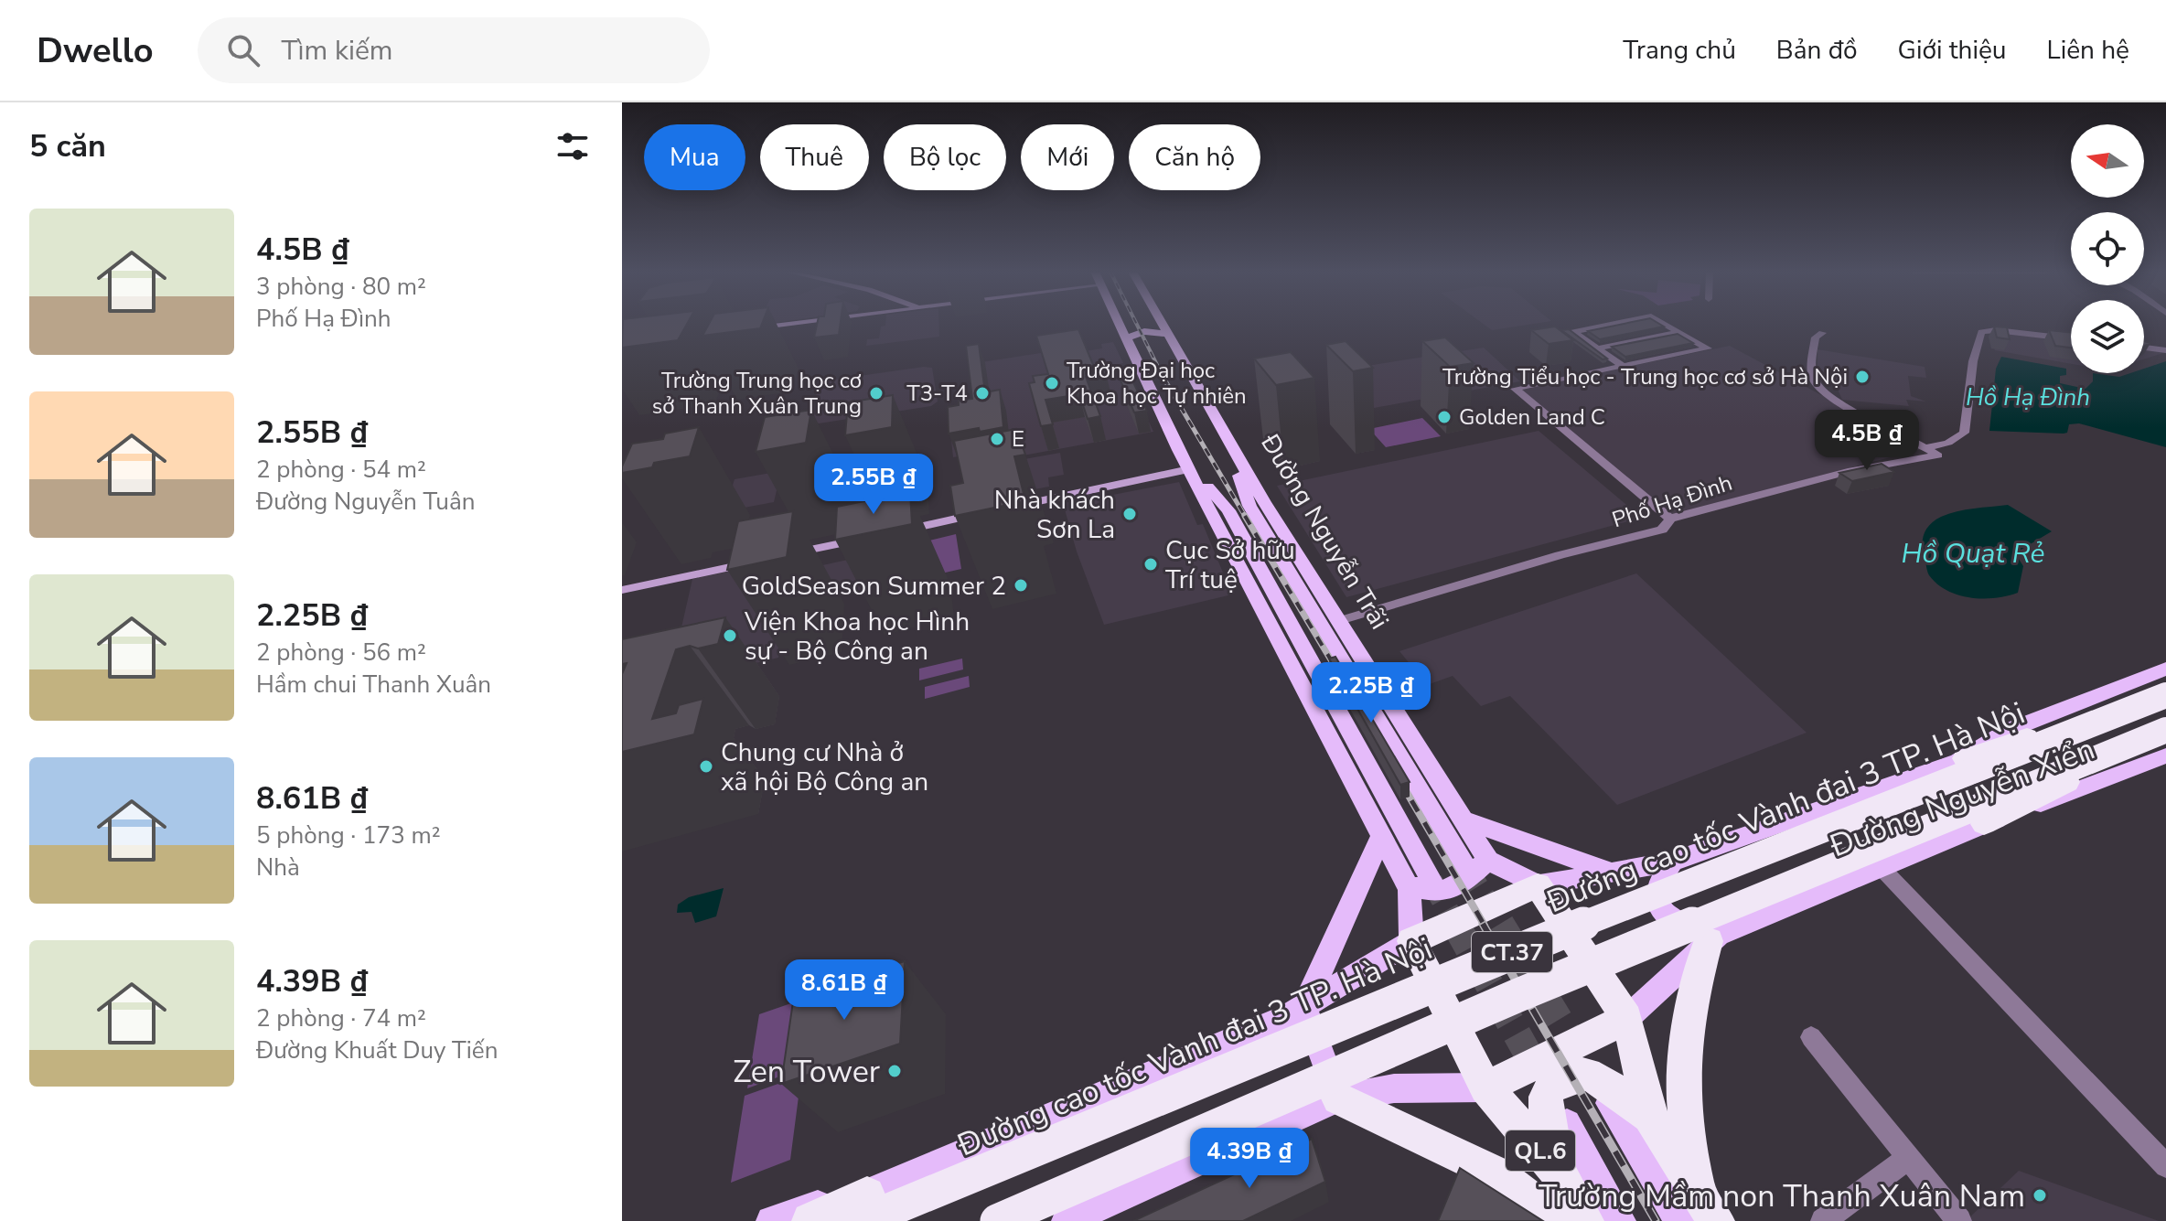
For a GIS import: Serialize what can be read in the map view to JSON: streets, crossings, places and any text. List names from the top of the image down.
{
  "streets": {
    "highway": [
      "Đường Nguyễn Xiển",
      "Đường cao tốc Vành đai 3 TP. Hà Nội",
      "CT.37",
      "QL.6"
    ],
    "main road": ["Đường Nguyễn Trãi"],
    "street": ["Phố Hạ Đình"]
  },
  "crossings": [
    ["Phố Hạ Đình", "Đường Nguyễn Trãi"],
    ["Đường Nguyễn Xiển", "CT.37"],
    ["Đường Nguyễn Xiển", "QL.6"]
  ],
  "water": ["Hồ Hạ Đình", "Hồ Quạt Rẻ"],
  "places": [
    "Trường Tiểu học - Trung học cơ sở Hà Nội",
    "Trường Đại học Khoa học Tự nhiên",
    "Trường Trung học cơ sở Thanh Xuân Trung",
    "T3-T4",
    "Golden Land C",
    "E",
    "Nhà khách Sơn La",
    "Cục Sở hữu Trí tuệ",
    "GoldSeason Summer 2",
    "Viện Khoa học Hình sự - Bộ Công an",
    "Chung cư Nhà ở xã hội Bộ Công an",
    "Zen Tower",
    "Trường Mầm non Thanh Xuân Nam"
  ],
  "north": "left",
  "page": {
    "header": "Dwello",
    "search": "Tìm kiếm",
    "nav": [
      "Trang chủ",
      "Bản đồ",
      "Giới thiệu",
      "Liên hệ"
    ],
    "heading": "5 căn",
    "chip": [
      "Mua",
      "Thuê",
      "Bộ lọc",
      "Mới",
      "Căn hộ"
    ],
    "list": [
      {
        "name": "4.5B ₫",
        "note": "3 phòng · 80 m² · Phố Hạ Đình"
      },
      {
        "name": "2.55B ₫",
        "note": "2 phòng · 54 m² · Đường Nguyễn Tuân"
      },
      {
        "name": "2.25B ₫",
        "note": "2 phòng · 56 m² · Hầm chui Thanh Xuân"
      },
      {
        "name": "8.61B ₫",
        "note": "5 phòng · 173 m² · Nhà"
      },
      {
        "name": "4.39B ₫",
        "note": "2 phòng · 74 m² · Đường Khuất Duy Tiến"
      }
    ],
    "price": [
      "4.5B ₫",
      "2.55B ₫",
      "2.25B ₫",
      "8.61B ₫",
      "4.39B ₫"
    ]
  }
}
